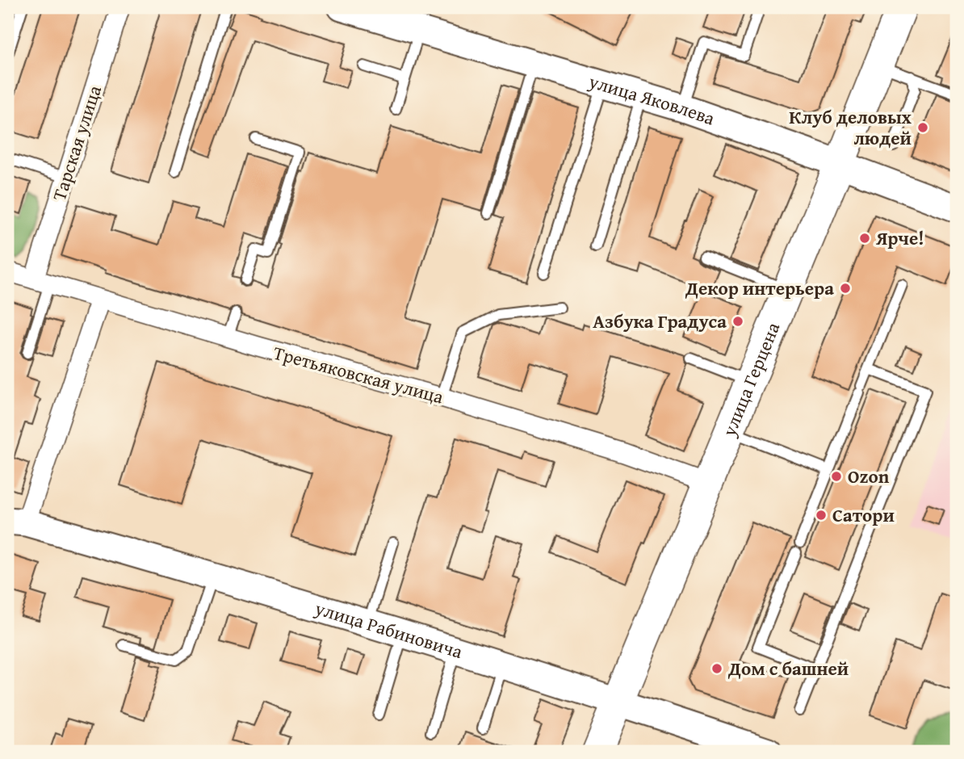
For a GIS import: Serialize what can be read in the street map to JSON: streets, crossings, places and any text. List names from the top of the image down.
{
  "streets": {
    "main road": ["улица Герцена"],
    "street": [
      "улица Яковлева",
      "Тарская улица",
      "Третьяковская улица",
      "улица Рабиновича"
    ]
  },
  "crossings": [
    ["улица Яковлева", "улица Герцена"],
    ["Тарская улица", "Третьяковская улица"],
    ["Третьяковская улица", "улица Герцена"],
    ["улица Герцена", "улица Рабиновича"]
  ],
  "places": [
    "Клуб деловых людей",
    "Ярче!",
    "Декор интерьера",
    "Азбука Градуса",
    "Ozon",
    "Сатори",
    "Дом с башней"
  ]
}
